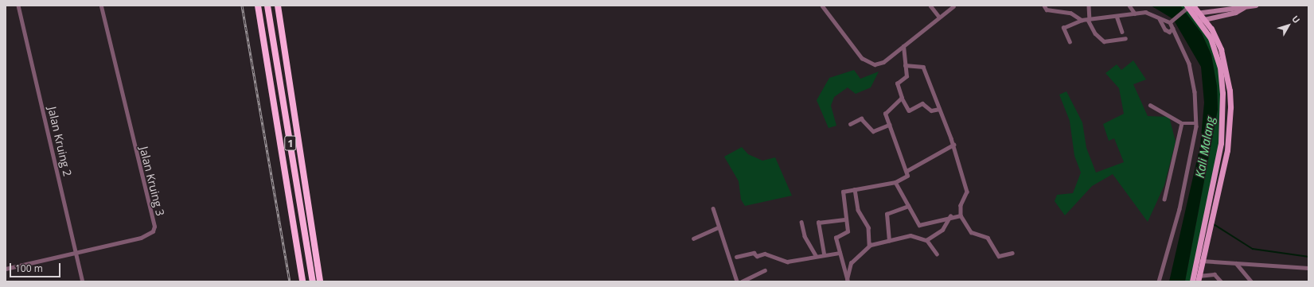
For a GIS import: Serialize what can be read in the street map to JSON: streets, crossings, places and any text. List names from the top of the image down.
{
  "streets": {
    "highway": ["1"],
    "street": ["Jalan Kruing 2", "Jalan Kruing 3"]
  },
  "crossings": [
    ["Jalan Kruing 2", "Jalan Kruing 3"]
  ],
  "water": ["Kali Malang"],
  "scale_bar": "100 m",
  "north": "top right"
}
